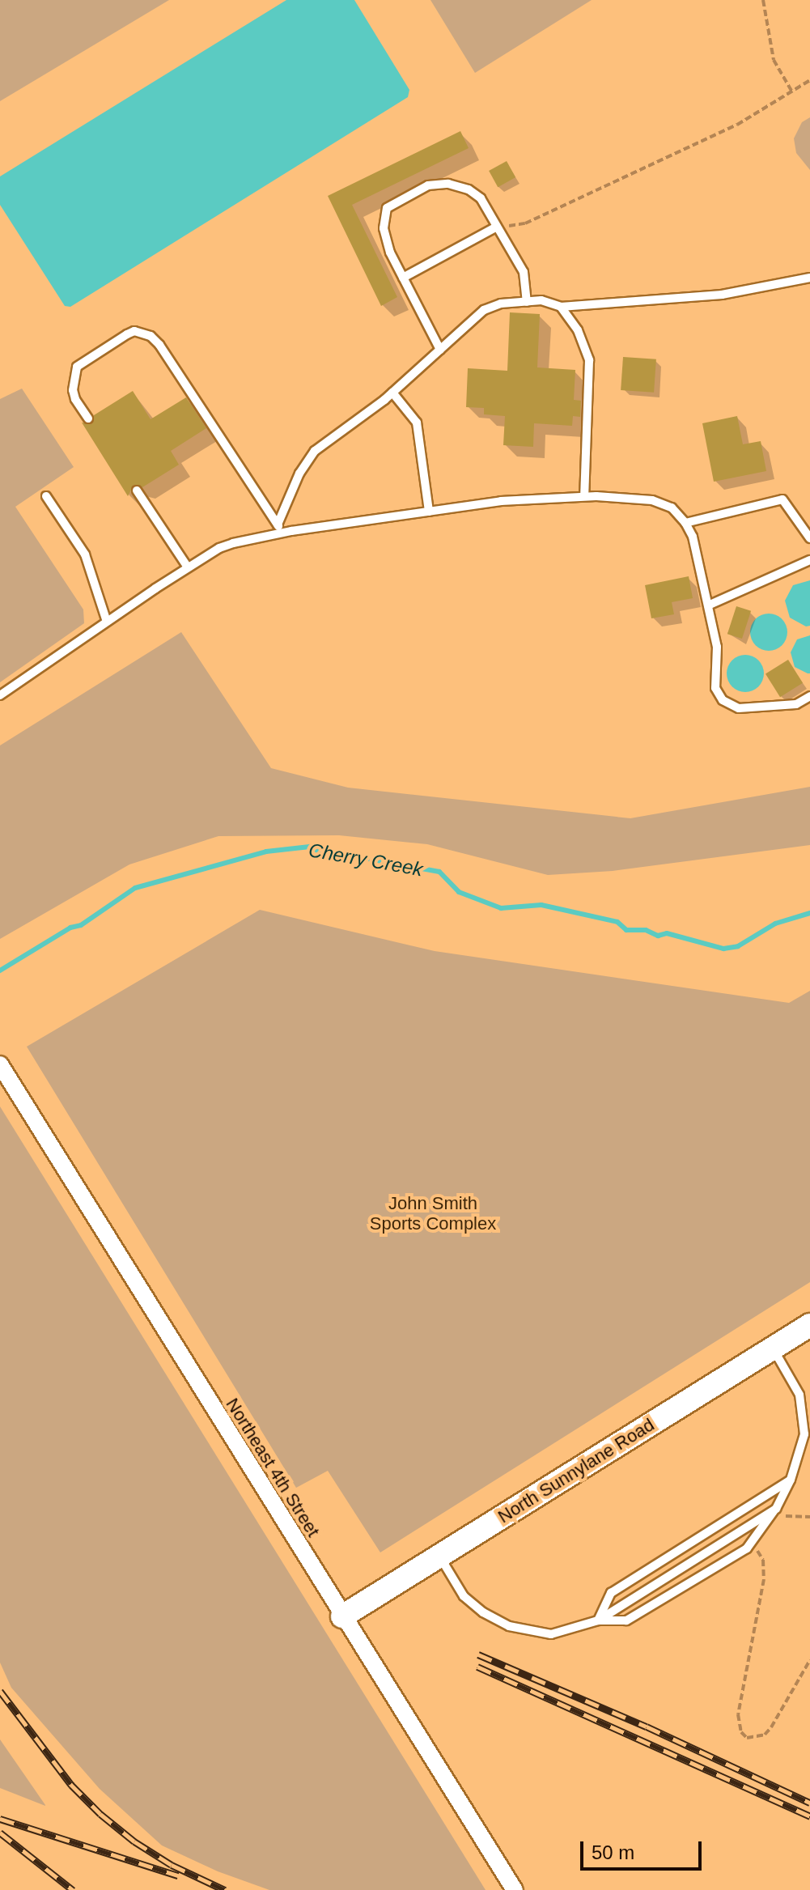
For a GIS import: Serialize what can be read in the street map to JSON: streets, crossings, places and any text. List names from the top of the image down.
{
  "streets": {
    "street": ["Northeast 4th Street", "North Sunnylane Road"]
  },
  "crossings": [
    ["Northeast 4th Street", "North Sunnylane Road"]
  ],
  "water": ["Cherry Creek"],
  "parks": ["John Smith Sports Complex"],
  "scale_bar": "50 m"
}
